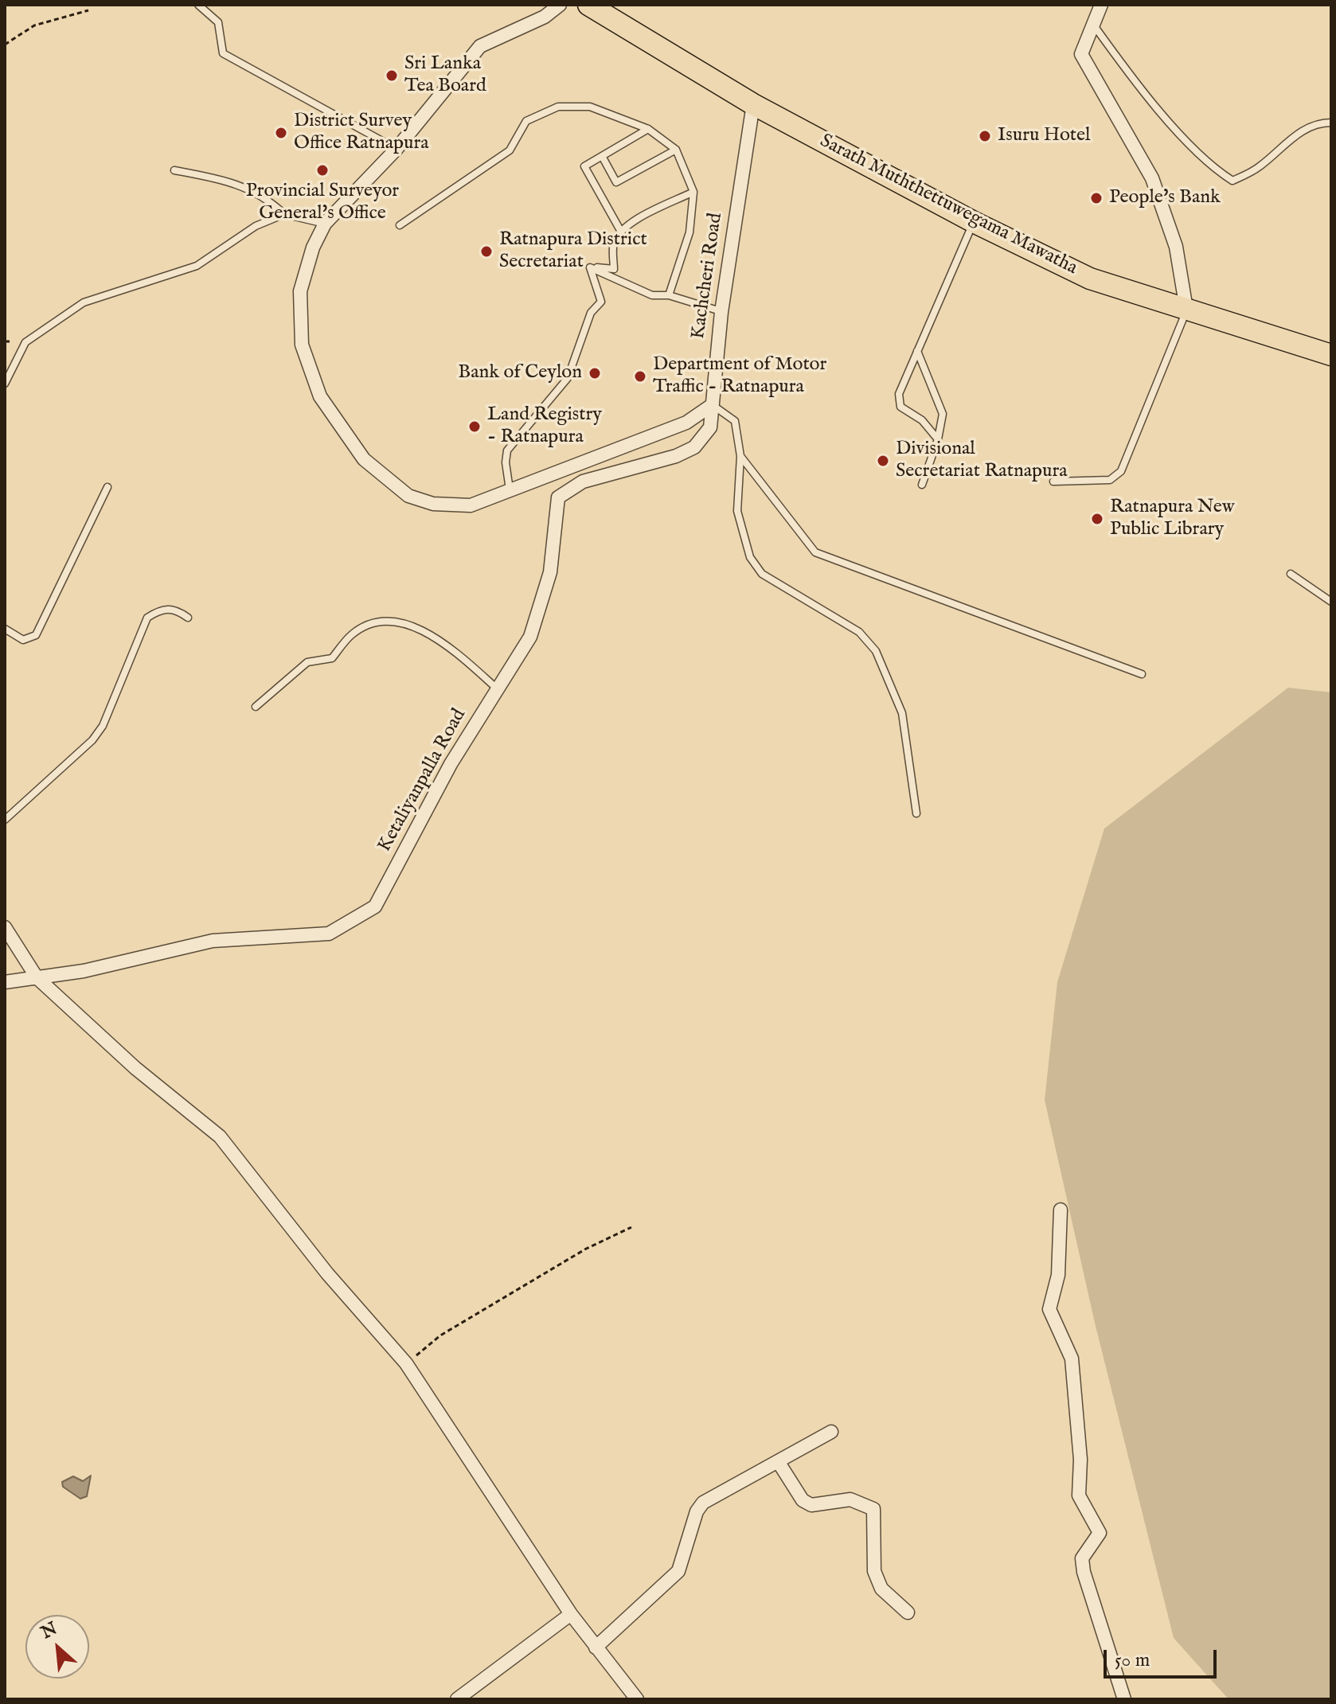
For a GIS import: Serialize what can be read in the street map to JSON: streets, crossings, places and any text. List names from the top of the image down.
{
  "streets": {
    "main road": ["Sarath Muththettuwegama Mawatha"],
    "street": ["Kachcheri Road", "Ketaliyanpalla Road"]
  },
  "crossings": [
    ["Sarath Muththettuwegama Mawatha", "Kachcheri Road"],
    ["Kachcheri Road", "Ketaliyanpalla Road"]
  ],
  "places": [
    "Sri Lanka Tea Board",
    "District Survey Office Ratnapura",
    "Isuru Hotel",
    "Provincial Surveyor General's Office",
    "People's Bank",
    "Ratnapura District Secretariat",
    "Bank of Ceylon",
    "Department of Motor Traffic - Ratnapura",
    "Land Registry - Ratnapura",
    "Divisional Secretariat Ratnapura",
    "Ratnapura New Public Library"
  ],
  "scale_bar": "50 m",
  "north": "top left"
}
